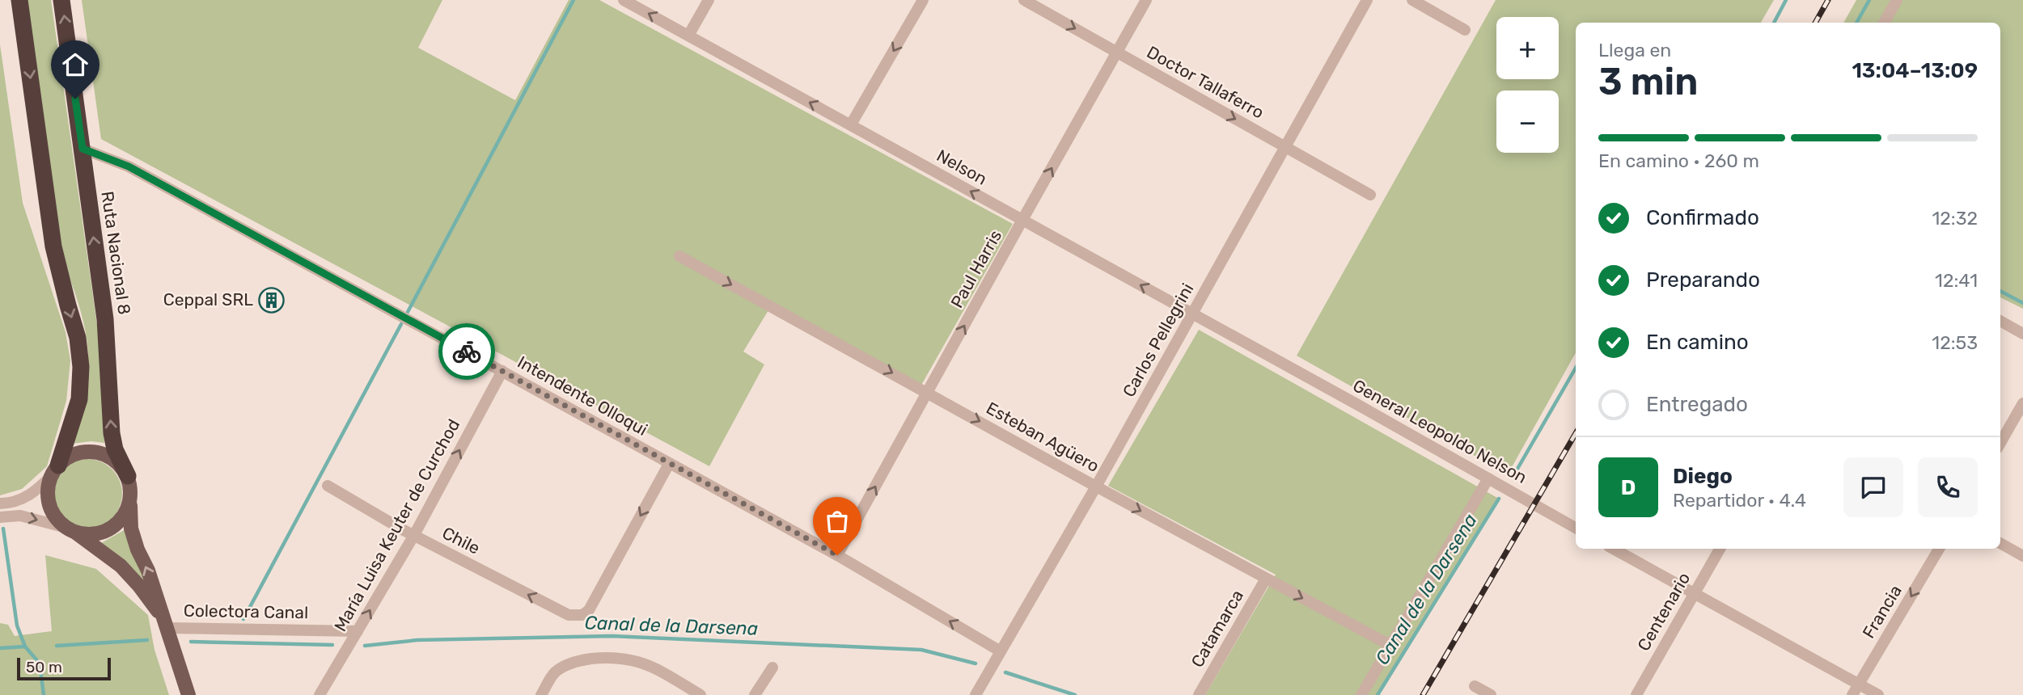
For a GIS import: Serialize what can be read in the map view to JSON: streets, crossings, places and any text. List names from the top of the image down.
{
  "streets": {
    "highway": ["Ruta Nacional 8"],
    "street": [
      "Doctor Tallaferro",
      "Nelson",
      "Paul Harris",
      "Carlos Pellegrini",
      "Intendente Olloqui",
      "General Leopoldo Nelson",
      "Esteban Agüero",
      "María Luisa Keuter de Curchod",
      "Chile",
      "Colectora Canal",
      "Centenario",
      "Francia",
      "Catamarca"
    ]
  },
  "crossings": [
    ["Doctor Tallaferro", "Paul Harris"],
    ["Doctor Tallaferro", "Carlos Pellegrini"],
    ["Nelson", "Paul Harris"],
    ["Nelson", "Carlos Pellegrini"],
    ["Nelson", "General Leopoldo Nelson"],
    ["Ruta Nacional 8", "Intendente Olloqui"],
    ["Paul Harris", "Intendente Olloqui"],
    ["Paul Harris", "Esteban Agüero"],
    ["Carlos Pellegrini", "Intendente Olloqui"],
    ["Carlos Pellegrini", "Esteban Agüero"],
    ["Intendente Olloqui", "María Luisa Keuter de Curchod"],
    ["Intendente Olloqui", "Chile"],
    ["Esteban Agüero", "Catamarca"],
    ["María Luisa Keuter de Curchod", "Chile"],
    ["María Luisa Keuter de Curchod", "Colectora Canal"]
  ],
  "one_way": [
    "Doctor Tallaferro",
    "Nelson",
    "Paul Harris",
    "Esteban Agüero",
    "María Luisa Keuter de Curchod",
    "Francia"
  ],
  "water": ["Canal de la Darsena"],
  "places": {
    "building": ["Ceppal SRL"]
  },
  "scale_bar": "50 m",
  "page": {
    "map_buttons": ["+", "−"],
    "heading": ["3 min", "Llega en", "13:04–13:09"],
    "panel": ["Diego", "Repartidor · 4.4"],
    "bar": "En camino · 260 m",
    "list": [
      ["Confirmado", "12:32"],
      ["Preparando", "12:41"],
      ["En camino", "12:53"],
      "Entregado"
    ],
    "round": "D",
    "scale": "50 m"
  }
}
